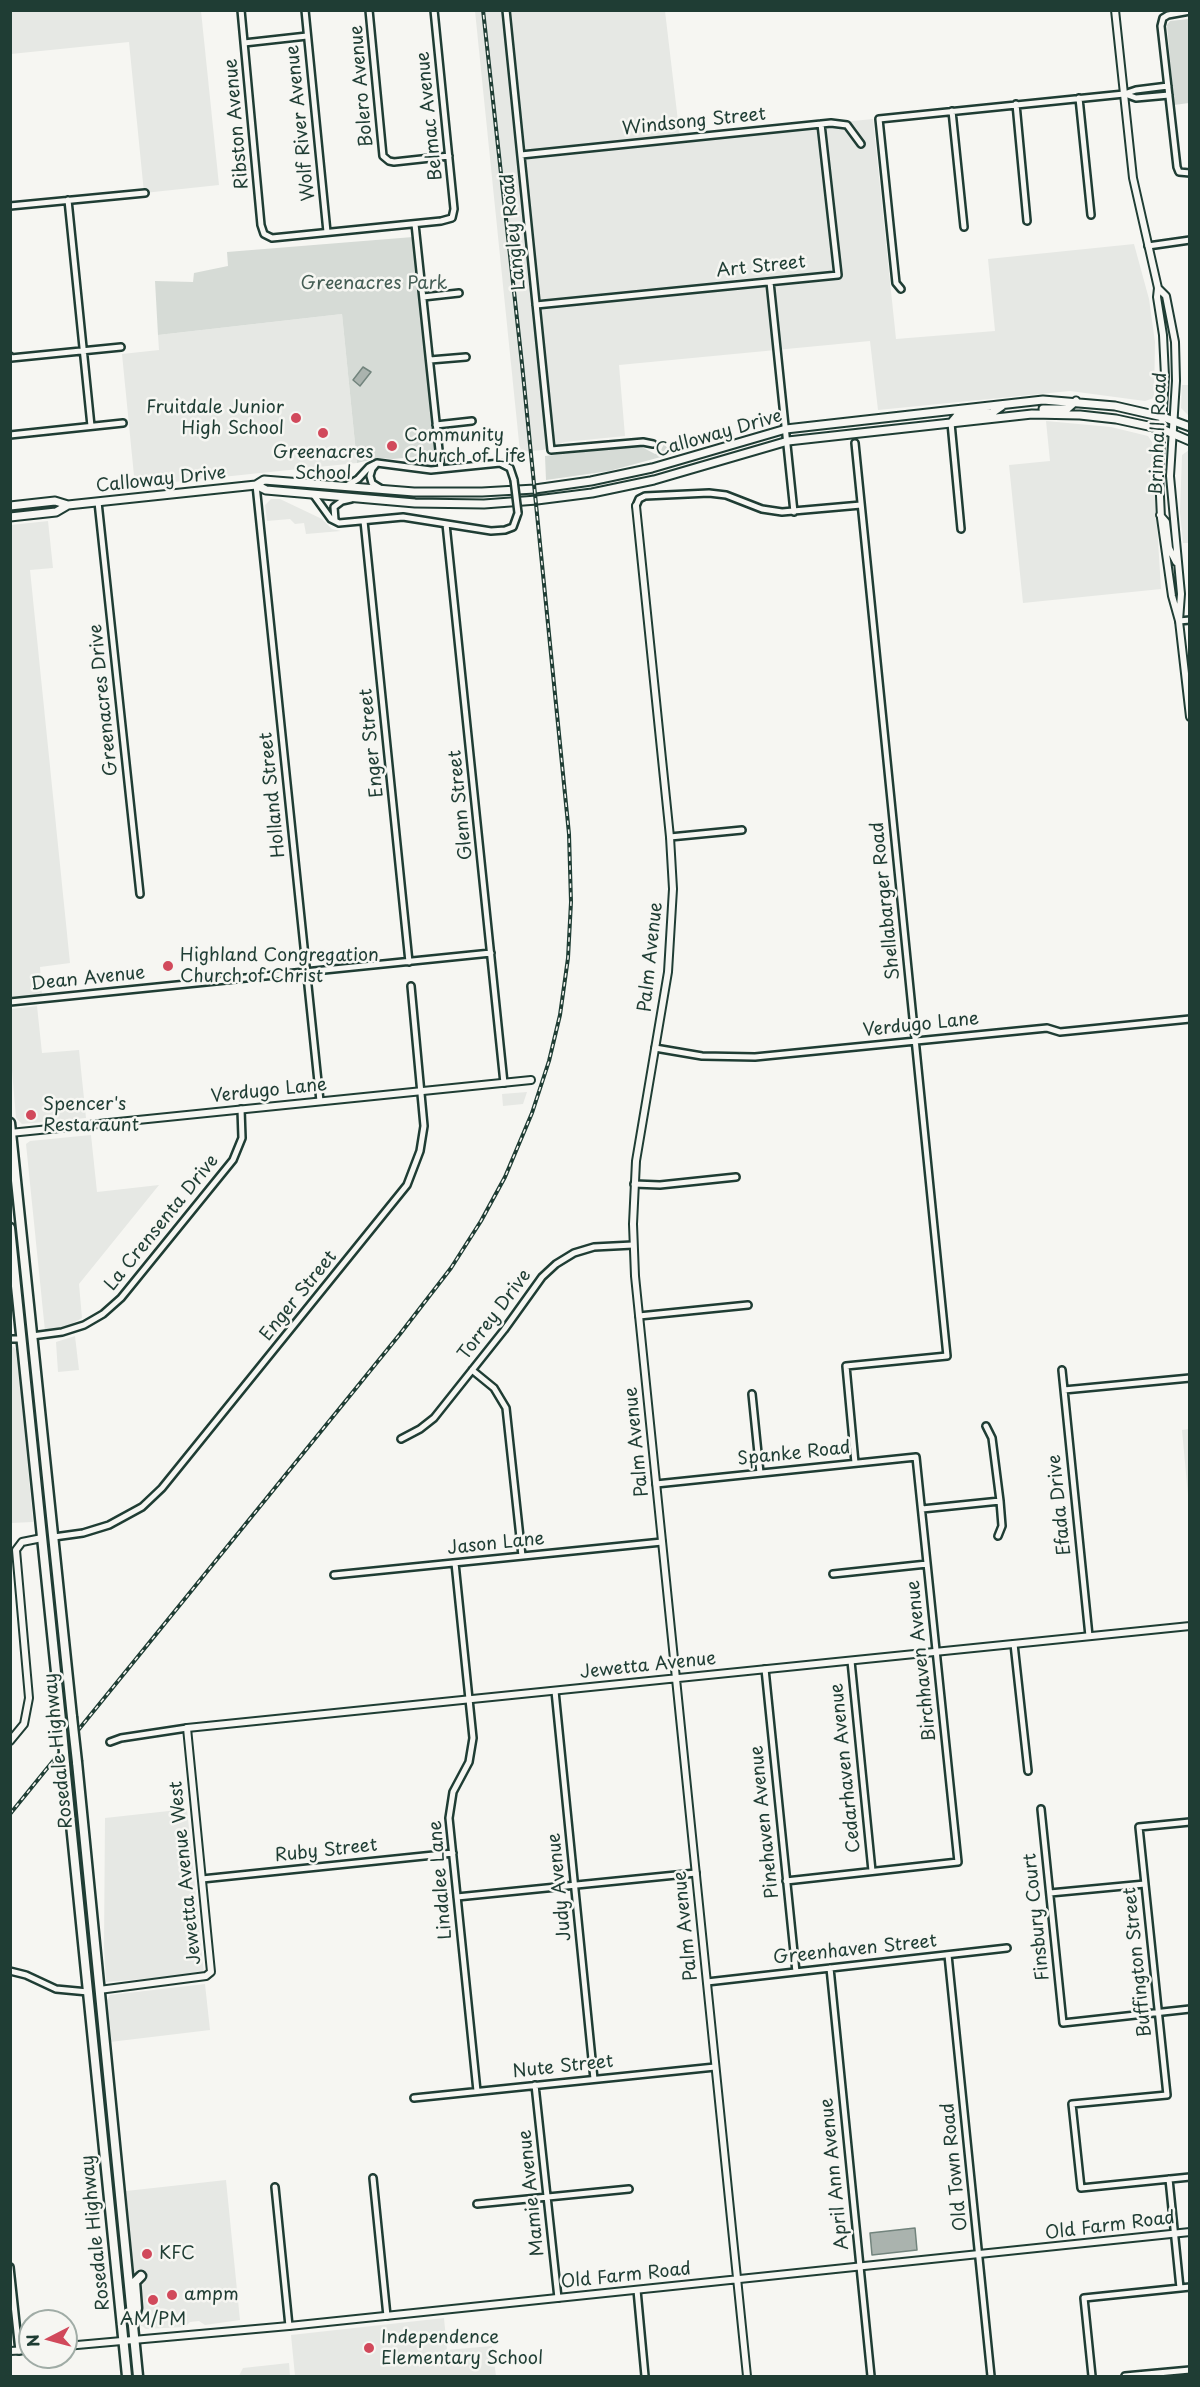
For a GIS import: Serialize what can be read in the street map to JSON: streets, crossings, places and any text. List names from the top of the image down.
{
  "streets": {
    "main road": ["Calloway Drive", "Rosedale Highway"],
    "street": [
      "Bolero Avenue",
      "Belmac Avenue",
      "Windsong Street",
      "Wolf River Avenue",
      "Ribston Avenue",
      "Langley Road",
      "Art Street",
      "Brimhall Road",
      "Greenacres Drive",
      "Enger Street",
      "Holland Street",
      "Glenn Street",
      "Shellabarger Road",
      "Palm Avenue",
      "Dean Avenue",
      "Verdugo Lane",
      "La Crensenta Drive",
      "Torrey Drive",
      "Spanke Road",
      "Efada Drive",
      "Jason Lane",
      "Birchhaven Avenue",
      "Jewetta Avenue",
      "Cedarhaven Avenue",
      "Pinehaven Avenue",
      "Ruby Street",
      "Jewetta Avenue West",
      "Lindalee Lane",
      "Judy Avenue",
      "Finsbury Court",
      "Greenhaven Street",
      "Buffington Street",
      "Nute Street",
      "Old Town Road",
      "April Ann Avenue",
      "Mamie Avenue",
      "Old Farm Road"
    ]
  },
  "crossings": [
    ["Bolero Avenue", "Belmac Avenue"],
    ["Windsong Street", "Langley Road"],
    ["Windsong Street", "Art Street"],
    ["Wolf River Avenue", "Ribston Avenue"],
    ["Langley Road", "Art Street"],
    ["Calloway Drive", "Brimhall Road"],
    ["Calloway Drive", "Greenacres Drive"],
    ["Calloway Drive", "Holland Street"],
    ["Enger Street", "Dean Avenue"],
    ["Enger Street", "Verdugo Lane"],
    ["Enger Street", "Rosedale Highway"],
    ["Holland Street", "Dean Avenue"],
    ["Holland Street", "Verdugo Lane"],
    ["Glenn Street", "Dean Avenue"],
    ["Glenn Street", "Verdugo Lane"],
    ["Shellabarger Road", "Verdugo Lane"],
    ["Shellabarger Road", "Spanke Road"],
    ["Palm Avenue", "Verdugo Lane"],
    ["Palm Avenue", "Torrey Drive"],
    ["Palm Avenue", "Spanke Road"],
    ["Palm Avenue", "Jason Lane"],
    ["Palm Avenue", "Jewetta Avenue"],
    ["Palm Avenue", "Greenhaven Street"],
    ["Palm Avenue", "Nute Street"],
    ["Palm Avenue", "Old Farm Road"],
    ["Verdugo Lane", "La Crensenta Drive"],
    ["Verdugo Lane", "Rosedale Highway"],
    ["La Crensenta Drive", "Rosedale Highway"],
    ["Spanke Road", "Birchhaven Avenue"],
    ["Efada Drive", "Jewetta Avenue"],
    ["Jason Lane", "Lindalee Lane"],
    ["Birchhaven Avenue", "Jewetta Avenue"],
    ["Birchhaven Avenue", "Cedarhaven Avenue"],
    ["Jewetta Avenue", "Cedarhaven Avenue"],
    ["Jewetta Avenue", "Pinehaven Avenue"],
    ["Jewetta Avenue", "Jewetta Avenue West"],
    ["Jewetta Avenue", "Lindalee Lane"],
    ["Jewetta Avenue", "Judy Avenue"],
    ["Rosedale Highway", "Jewetta Avenue West"],
    ["Rosedale Highway", "Old Farm Road"],
    ["Pinehaven Avenue", "Greenhaven Street"],
    ["Ruby Street", "Jewetta Avenue West"],
    ["Ruby Street", "Lindalee Lane"],
    ["Lindalee Lane", "Nute Street"],
    ["Judy Avenue", "Nute Street"],
    ["Finsbury Court", "Buffington Street"],
    ["Greenhaven Street", "Old Town Road"],
    ["Greenhaven Street", "April Ann Avenue"],
    ["Nute Street", "Mamie Avenue"],
    ["Old Town Road", "Old Farm Road"],
    ["April Ann Avenue", "Old Farm Road"],
    ["Mamie Avenue", "Old Farm Road"]
  ],
  "parks": ["Greenacres Park"],
  "places": [
    "Fruitdale Junior High School",
    "Greenacres School",
    "Community Church of Life",
    "Highland Congregation Church of Christ",
    "Spencer's Restaraunt",
    "KFC",
    "ampm",
    "AM/PM",
    "Independence Elementary School"
  ],
  "north": "left"
}
